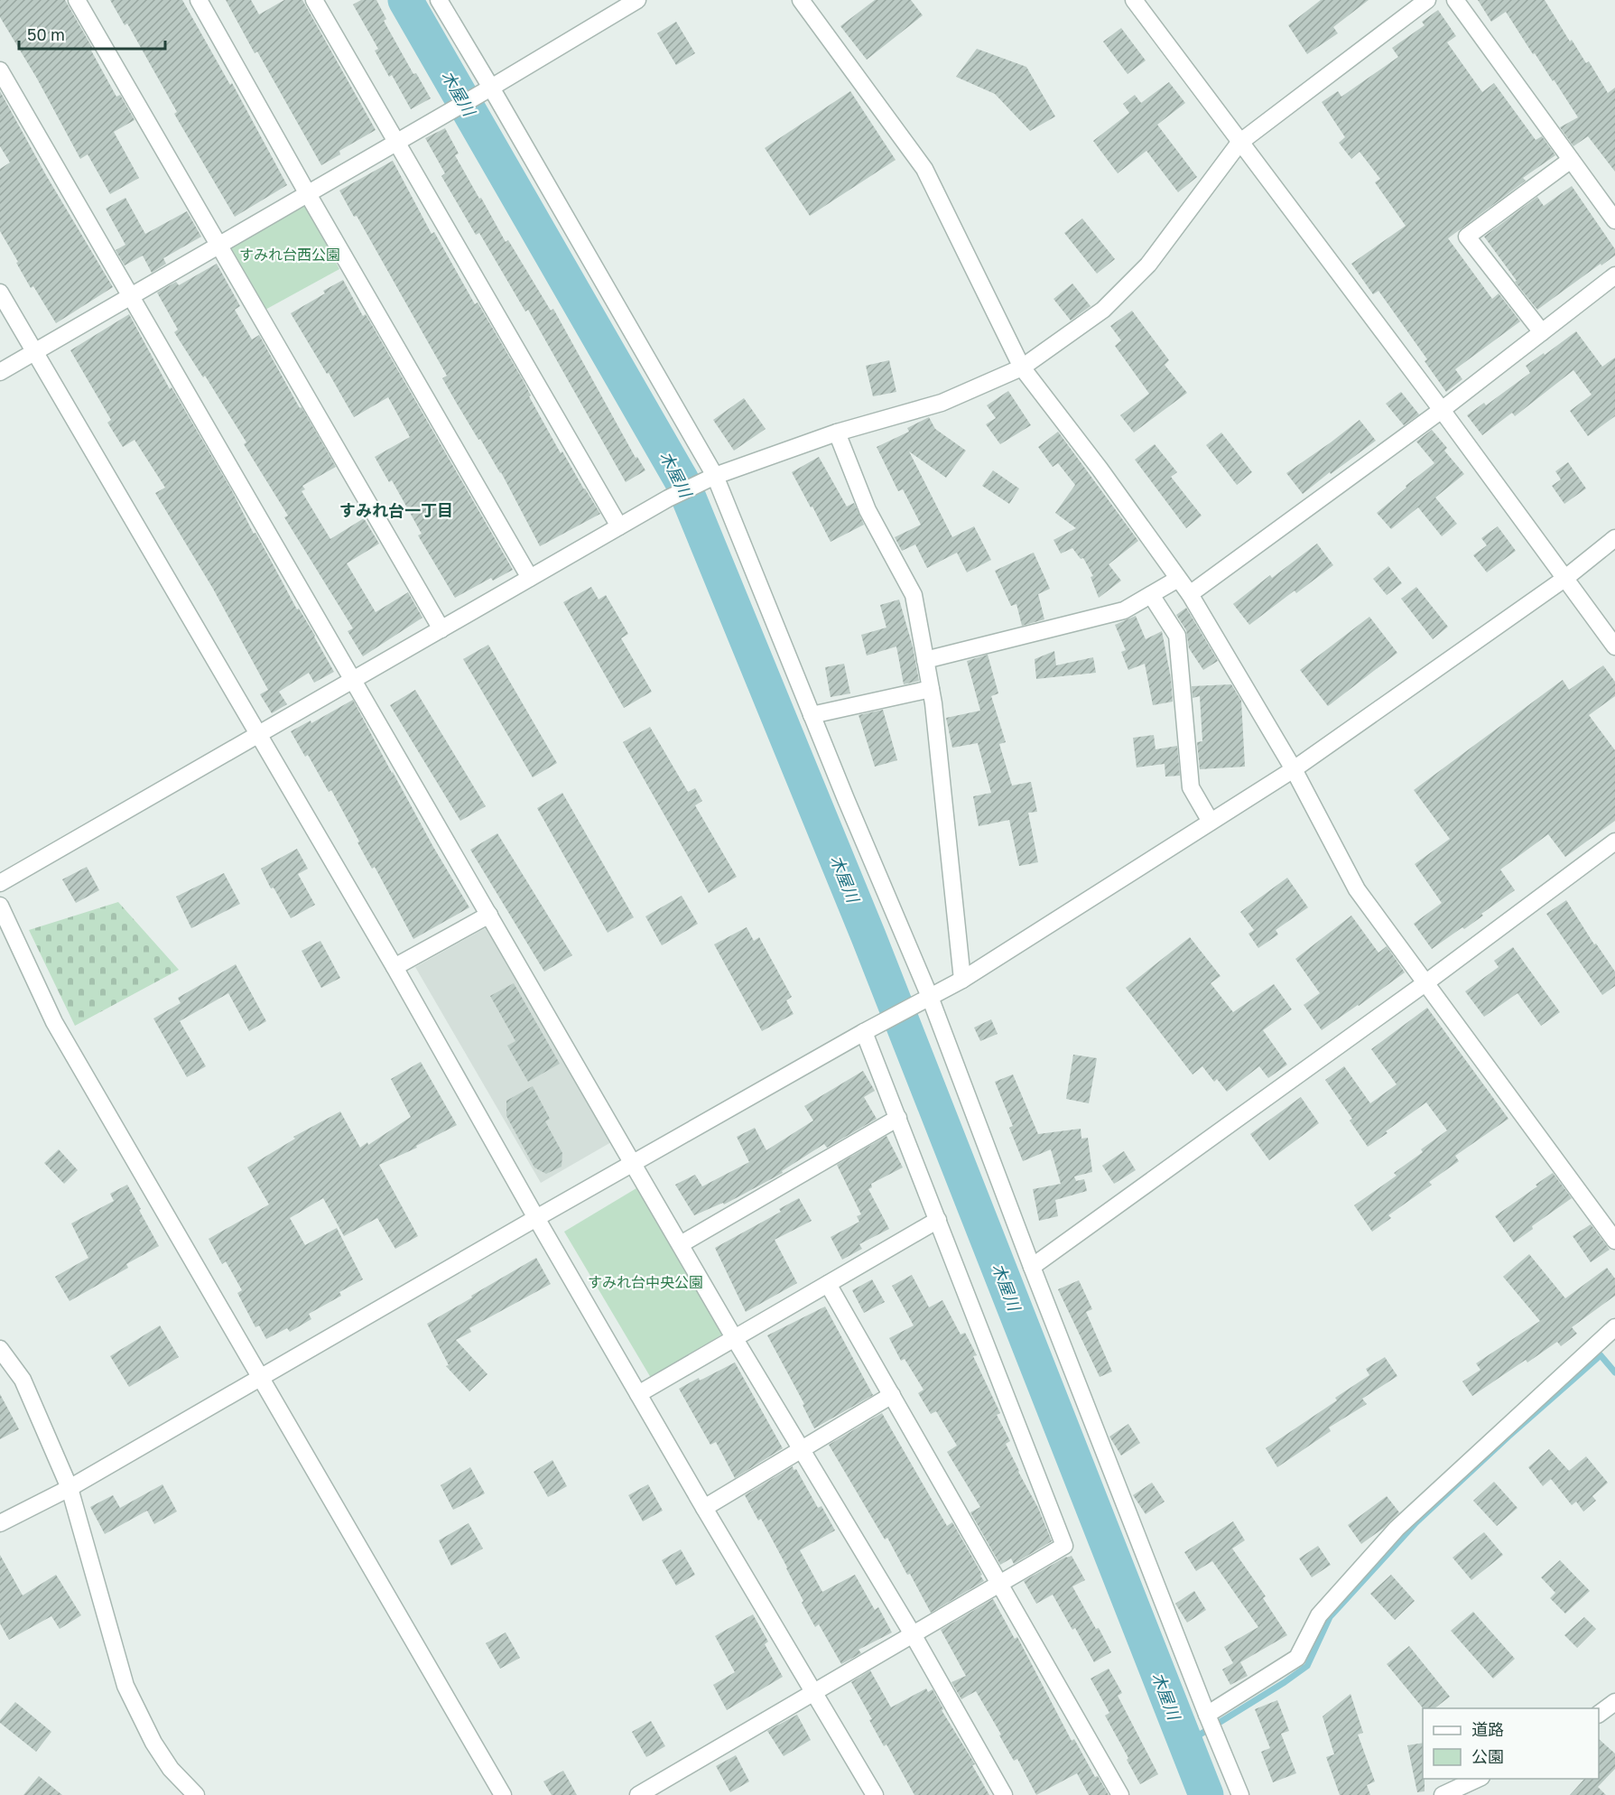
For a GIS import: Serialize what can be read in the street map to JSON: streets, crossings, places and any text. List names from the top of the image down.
{
  "districts": ["すみれ台一丁目"],
  "water": ["木屋川"],
  "parks": ["すみれ台西公園", "すみれ台中央公園"],
  "legend": ["道路", "公園"],
  "scale_bar": "50 m"
}
